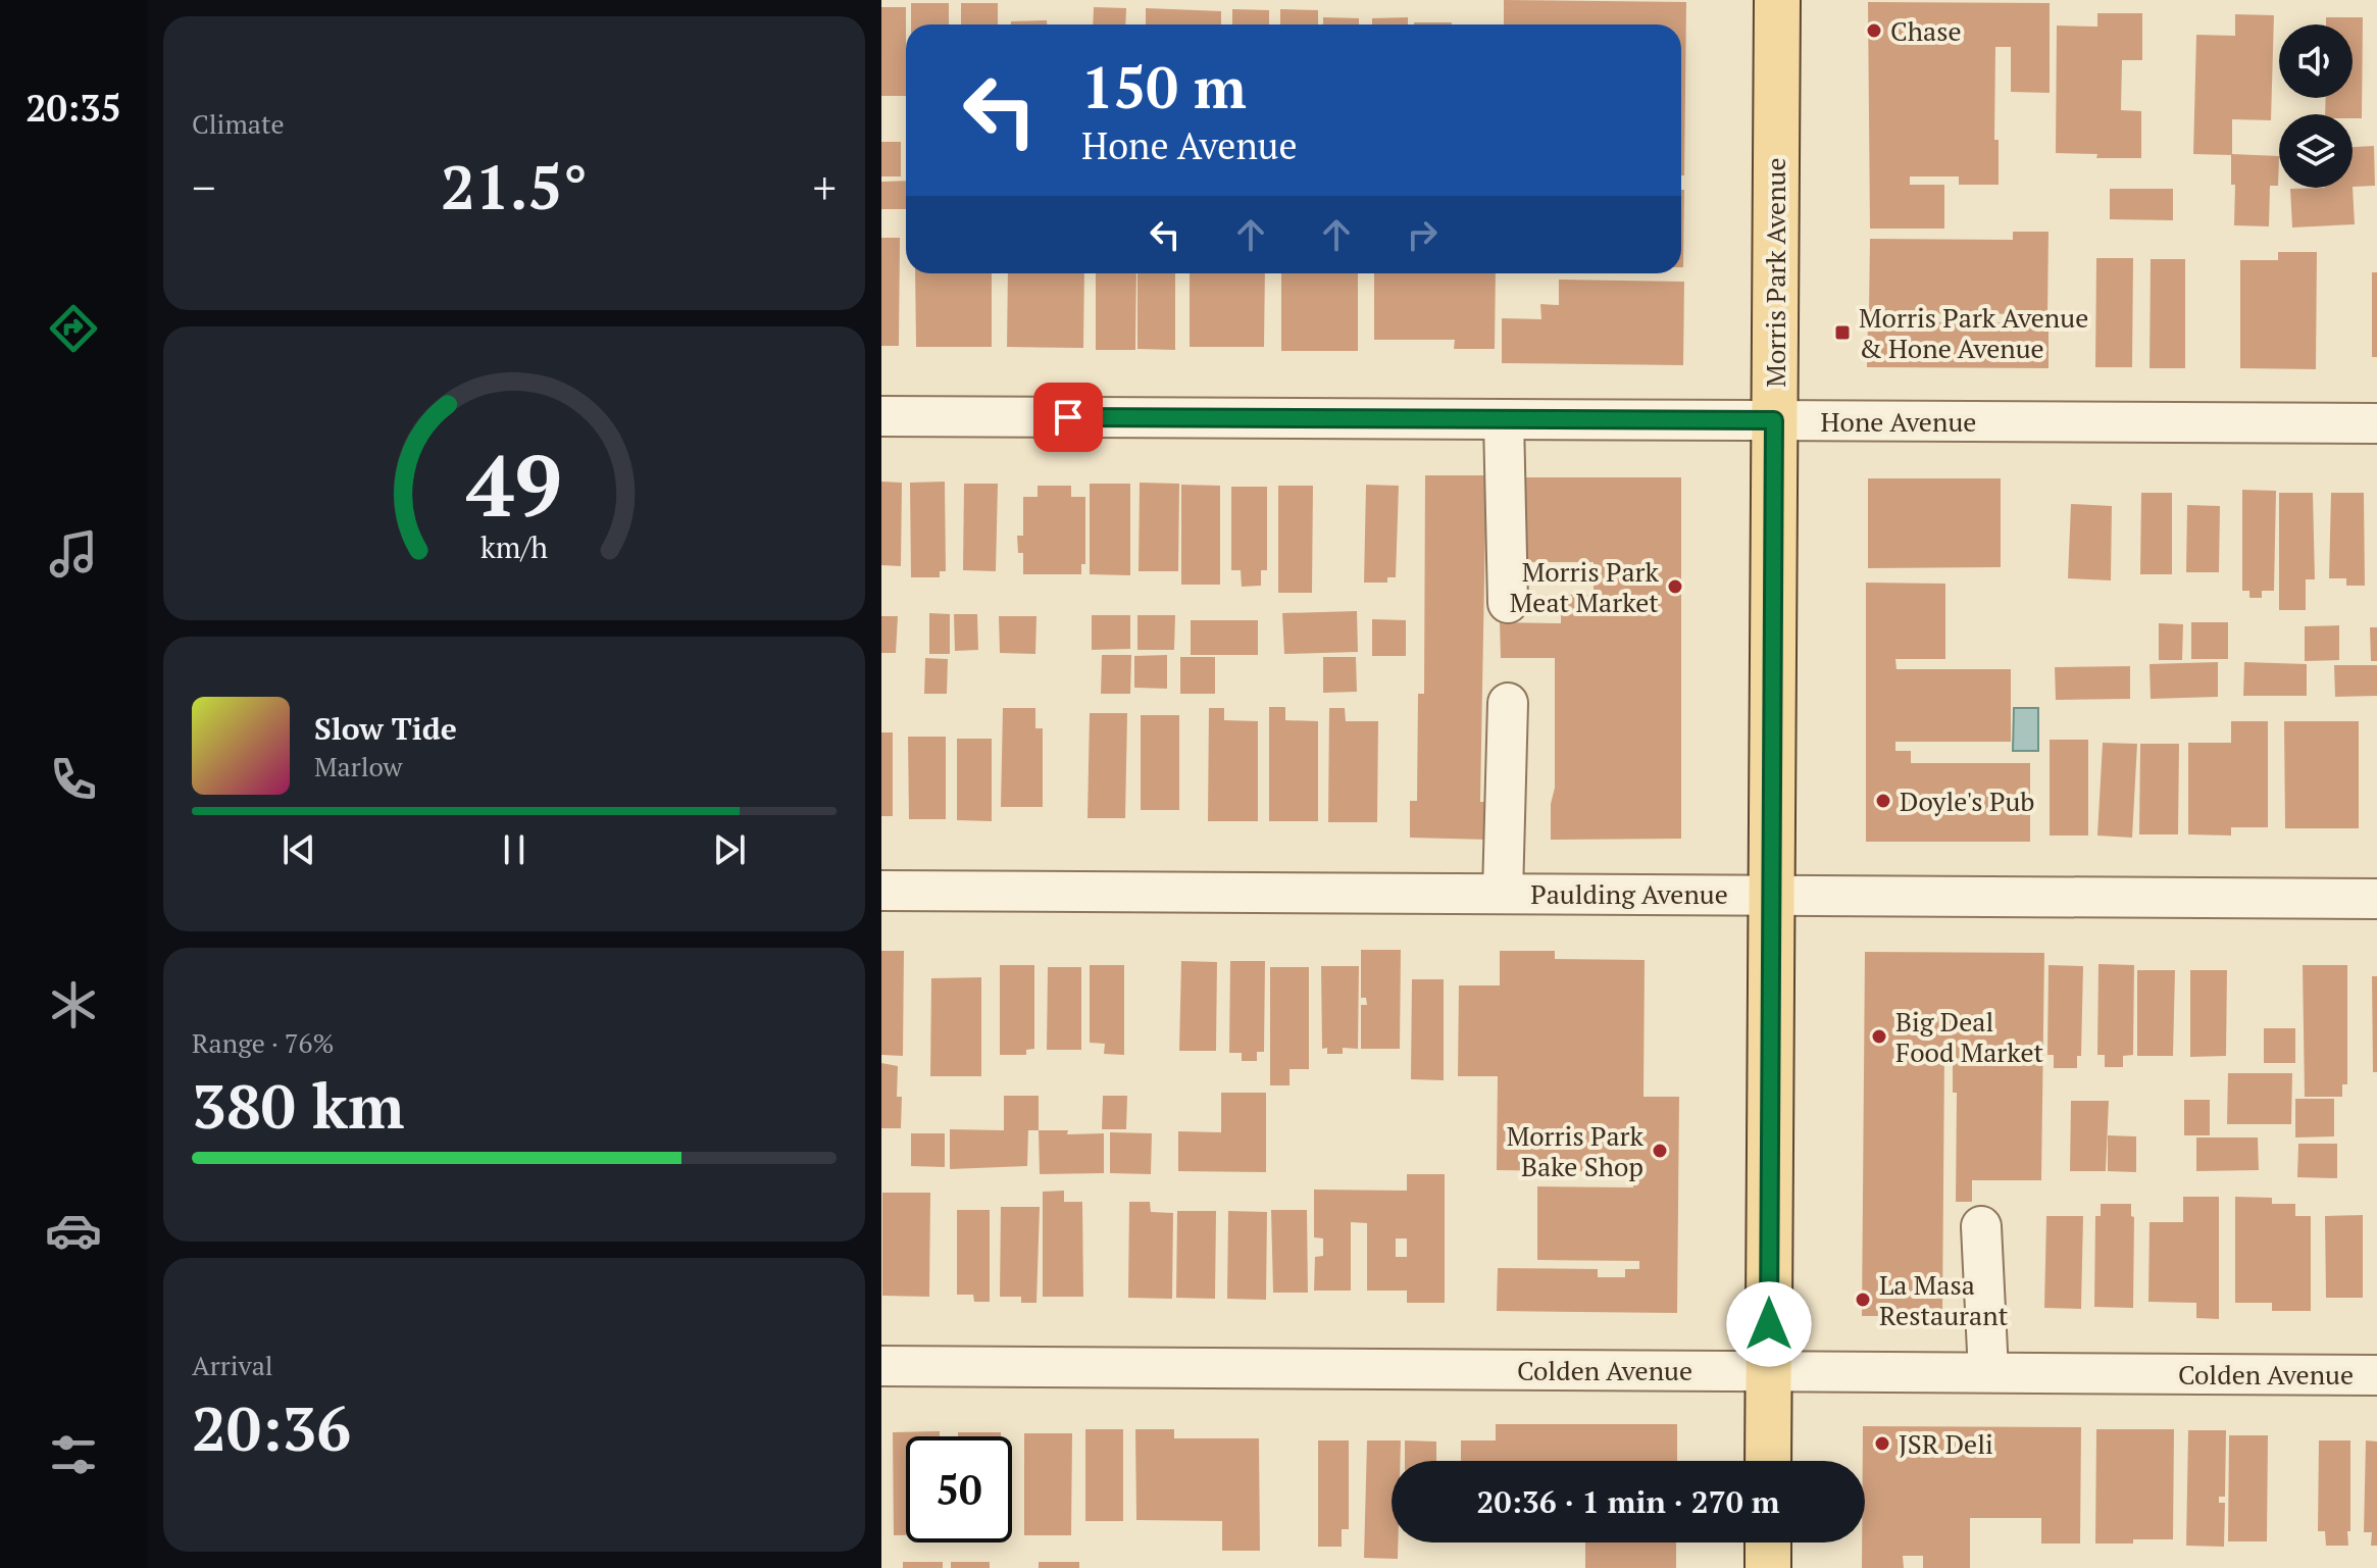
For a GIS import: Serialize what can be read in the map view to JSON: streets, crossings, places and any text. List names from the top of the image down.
{
  "streets": {
    "main road": ["Morris Park Avenue"],
    "street": ["Hone Avenue", "Paulding Avenue", "Colden Avenue"]
  },
  "crossings": [
    ["Morris Park Avenue", "Hone Avenue"],
    ["Morris Park Avenue", "Paulding Avenue"],
    ["Morris Park Avenue", "Colden Avenue"]
  ],
  "places": {
    "other": [
      "Chase",
      "Morris Park Meat Market",
      "Doyle's Pub",
      "Big Deal Food Market",
      "Morris Park Bake Shop",
      "La Masa Restaurant",
      "JSR Deli"
    ],
    "transit": ["Morris Park Avenue & Hone Avenue"]
  },
  "page": {
    "tabs": "20:35",
    "tile": [
      "Climate",
      ["Range · 76%", "380 km"],
      ["Arrival", "20:36"]
    ],
    "turn": ["150 m", "Hone Avenue"],
    "heat": ["−", "21.5°", "+"],
    "song": ["Slow Tide", "Marlow"],
    "limit": "50",
    "trip": "20:36 · 1 min · 270 m",
    "gauge": ["49", "km/h"]
  }
}
